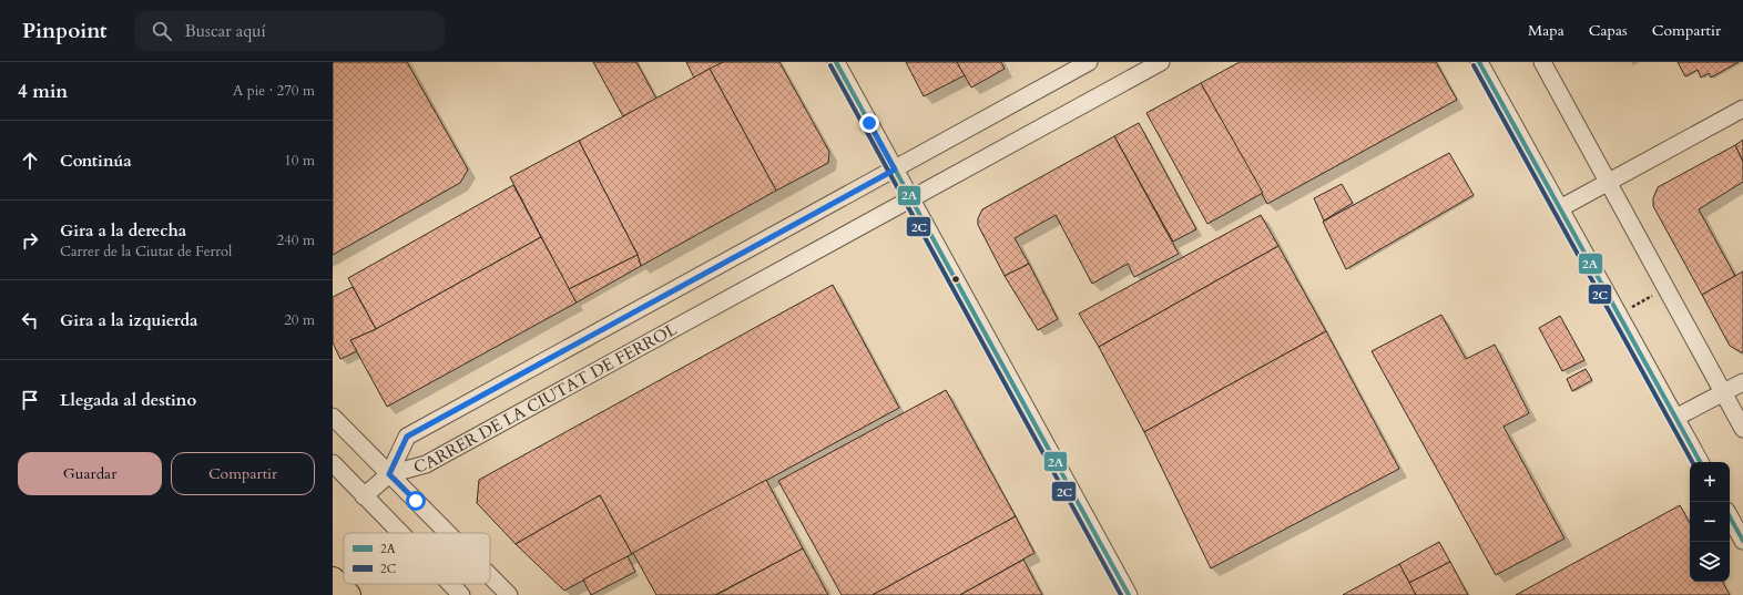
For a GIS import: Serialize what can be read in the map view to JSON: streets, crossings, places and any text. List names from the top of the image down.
{
  "streets": {
    "street": ["CARRER DE LA CIUTAT DE FERROL"]
  },
  "lines": ["transit line 2A", "transit line 2C"],
  "legend": ["2A", "2C"],
  "page": {
    "header": "Pinpoint",
    "search": "Buscar aquí",
    "nav": ["Mapa", "Capas", "Compartir"],
    "heading": ["4 min", "A pie · 270 m"],
    "list": [
      ["Continúa", "10 m"],
      ["Gira a la derecha", "Carrer de la Ciutat de Ferrol", "240 m"],
      ["Gira a la izquierda", "20 m"],
      "Llegada al destino"
    ],
    "buttons": ["Guardar", "Compartir"],
    "map_buttons": ["+", "−"]
  }
}
